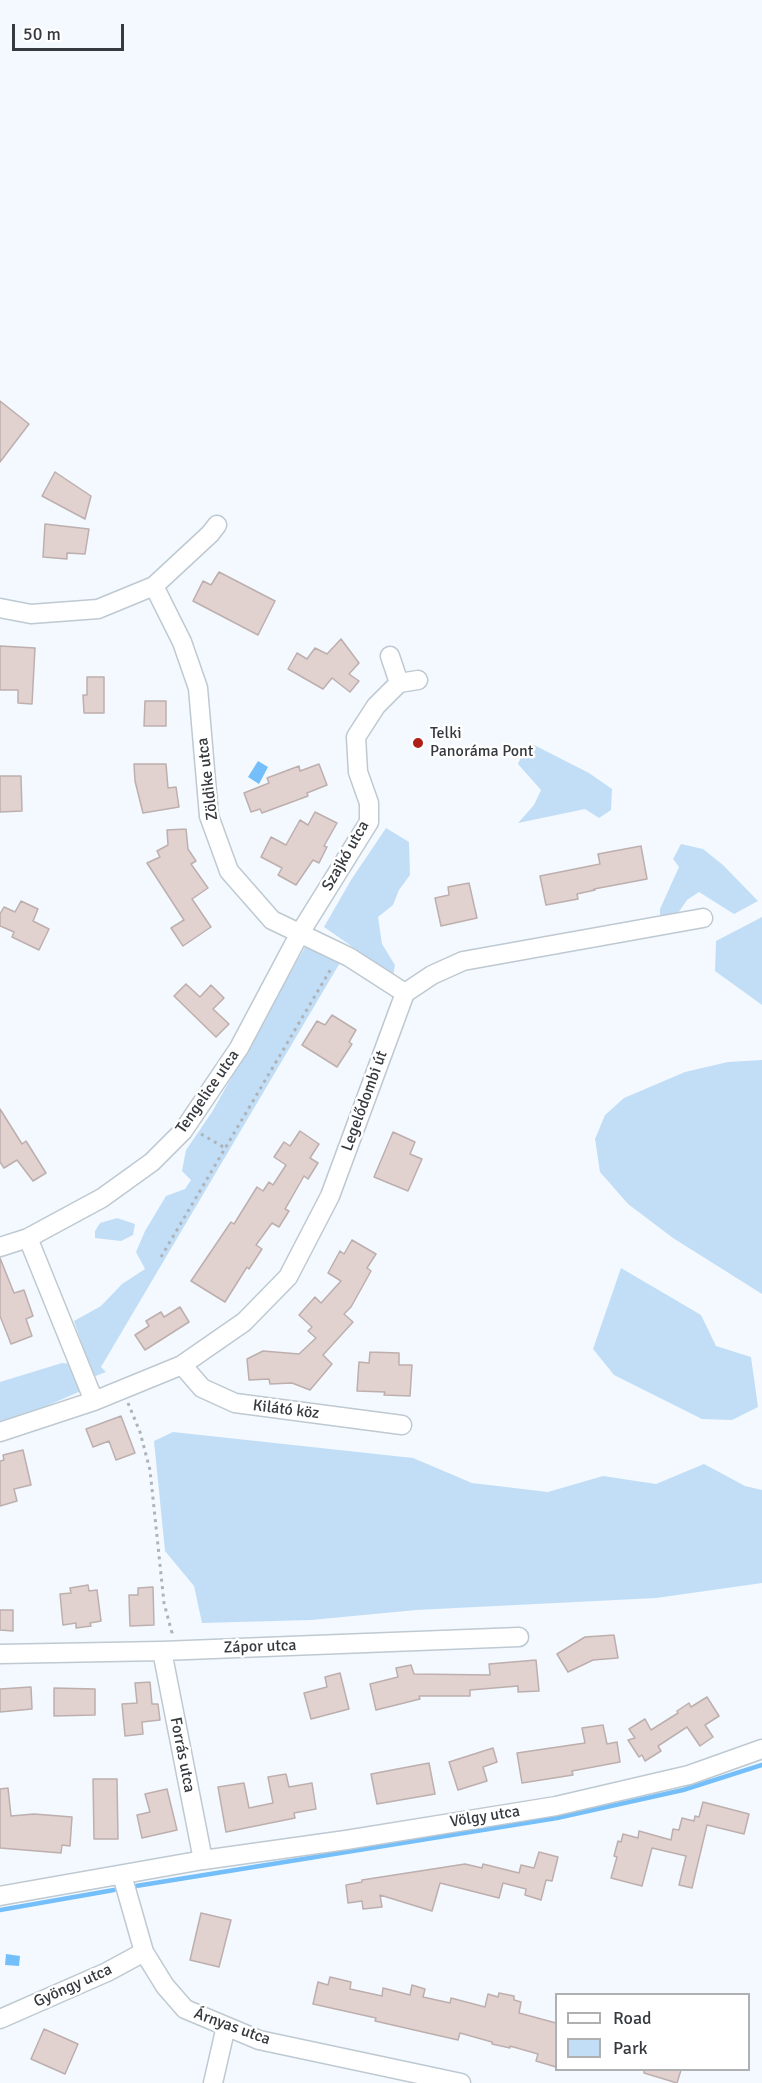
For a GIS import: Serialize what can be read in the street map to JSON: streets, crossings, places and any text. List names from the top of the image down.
{
  "streets": {
    "street": [
      "Zöldike utca",
      "Szajkó utca",
      "Tengelice utca",
      "Legelődombi út",
      "Kilátó köz",
      "Zápor utca",
      "Forrás utca",
      "Völgy utca",
      "Gyöngy utca",
      "Árnyas utca"
    ]
  },
  "crossings": [
    ["Zöldike utca", "Szajkó utca"],
    ["Zöldike utca", "Tengelice utca"],
    ["Zöldike utca", "Legelődombi út"],
    ["Szajkó utca", "Tengelice utca"],
    ["Legelődombi út", "Kilátó köz"],
    ["Zápor utca", "Forrás utca"],
    ["Forrás utca", "Völgy utca"],
    ["Gyöngy utca", "Árnyas utca"]
  ],
  "places": ["Telki Panoráma Pont"],
  "legend": ["Road", "Park"],
  "scale_bar": "50 m"
}
